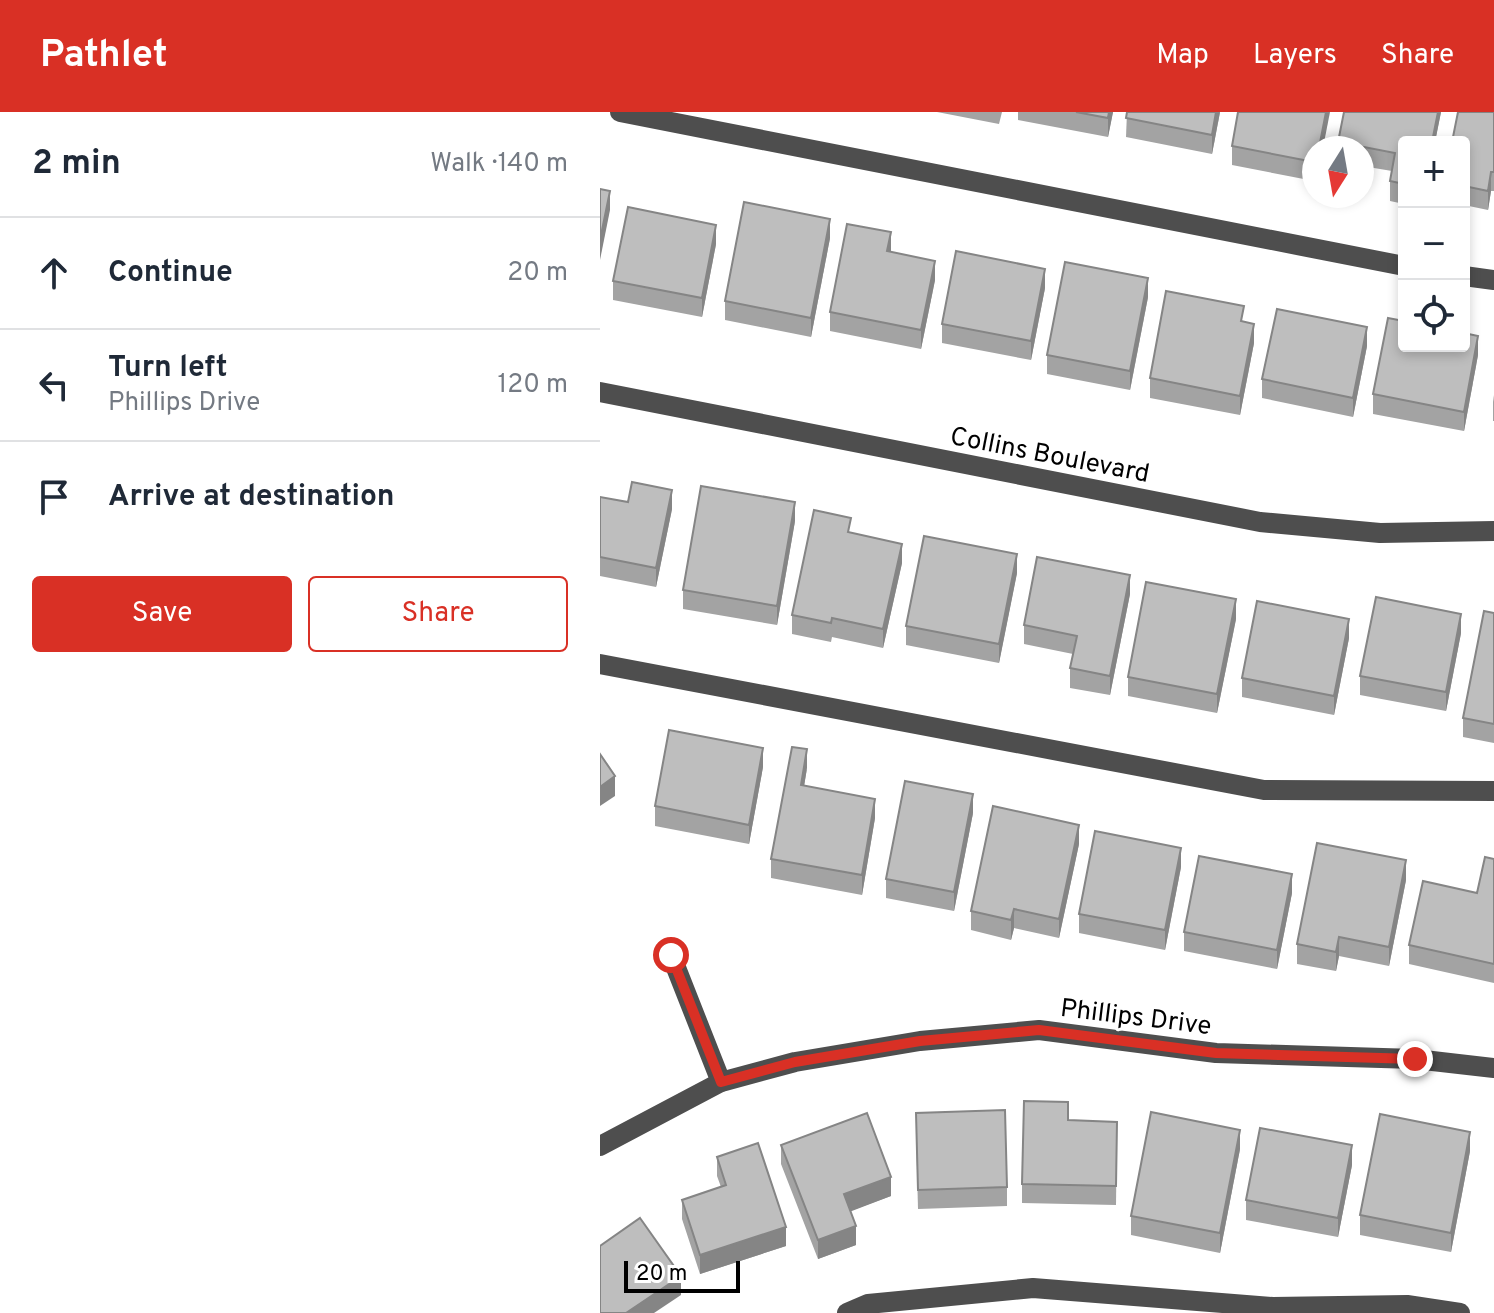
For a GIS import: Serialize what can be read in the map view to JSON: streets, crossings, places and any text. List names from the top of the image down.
{
  "streets": {
    "street": ["Collins Boulevard", "Phillips Drive"]
  },
  "scale_bar": "20 m",
  "north": "bottom",
  "page": {
    "header": "Pathlet",
    "nav": ["Map", "Layers", "Share"],
    "heading": ["2 min", "Walk · 140 m"],
    "map_buttons": ["+", "−"],
    "list": [
      ["Continue", "20 m"],
      ["Turn left", "Phillips Drive", "120 m"],
      "Arrive at destination"
    ],
    "buttons": ["Save", "Share"],
    "scale": "20 m"
  }
}
